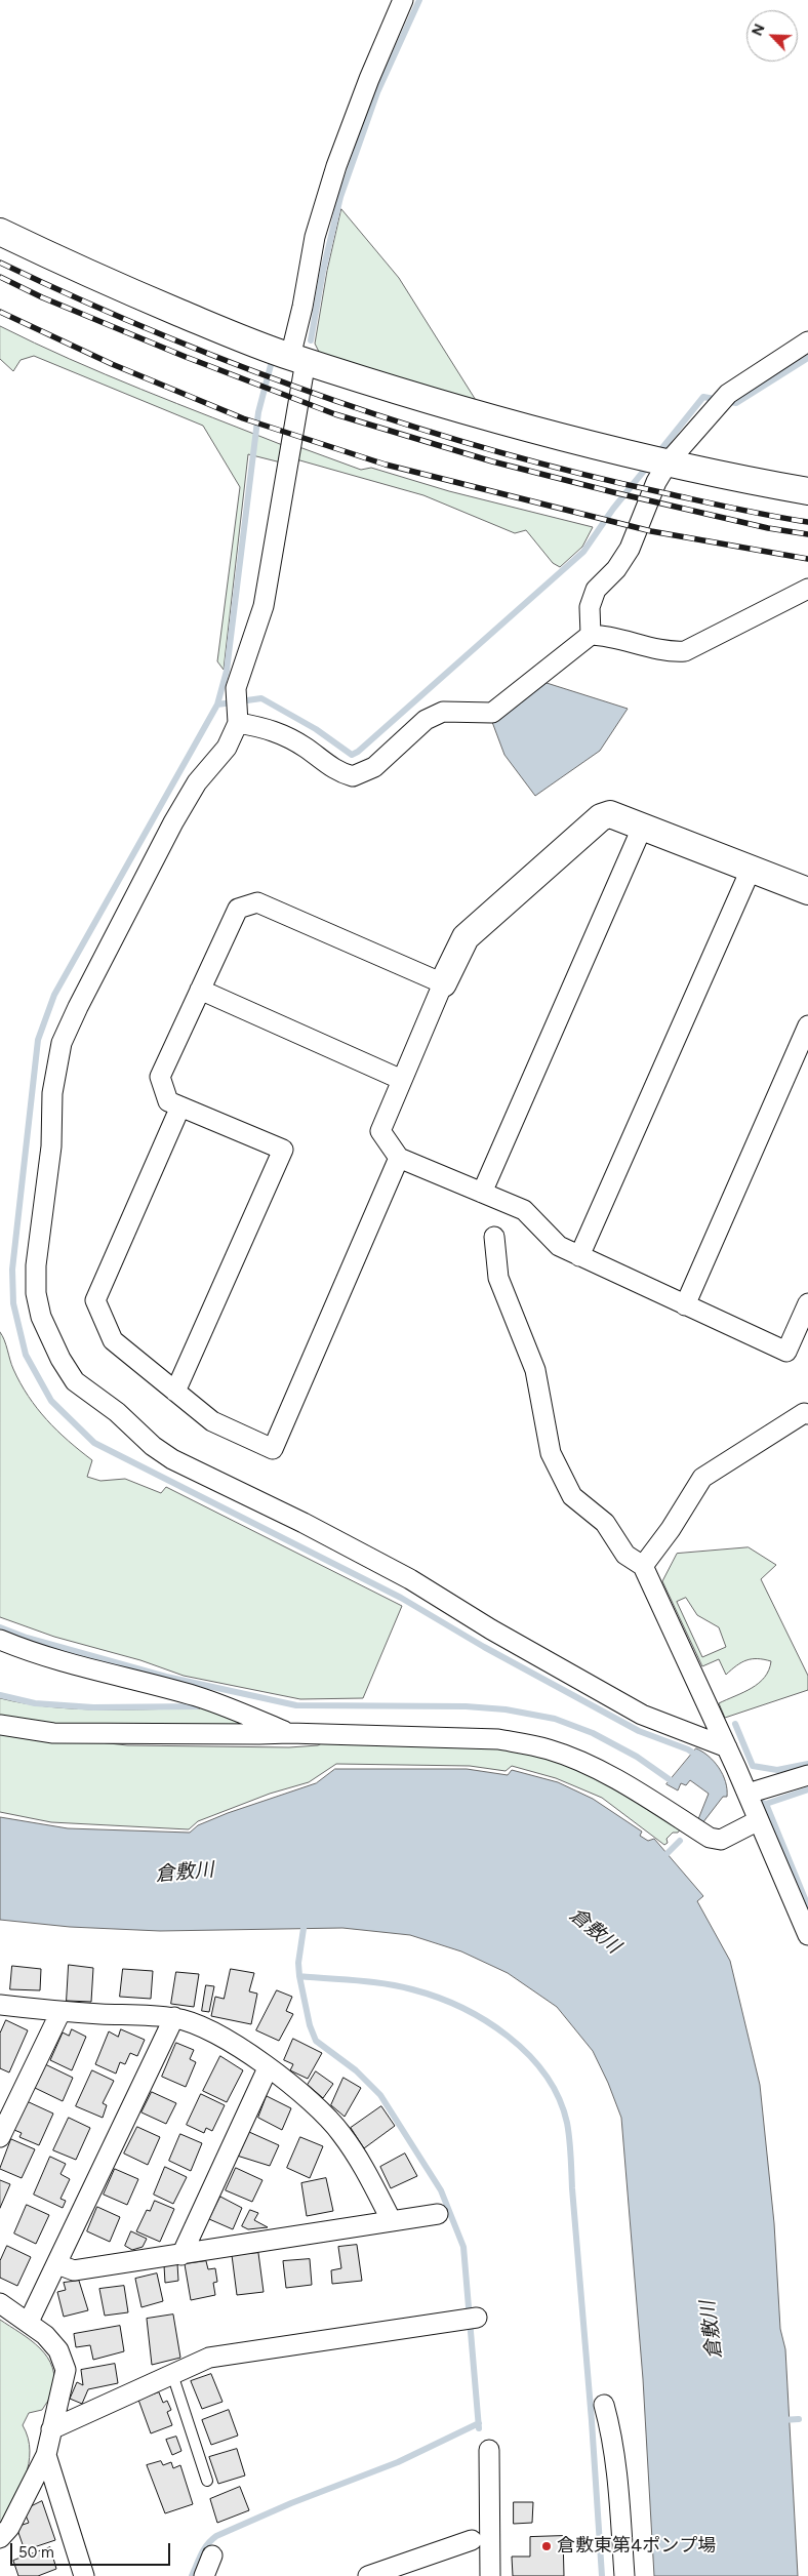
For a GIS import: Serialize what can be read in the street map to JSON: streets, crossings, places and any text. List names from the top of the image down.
{
  "water": ["倉敷川"],
  "places": ["倉敷東第4ポンプ場"],
  "scale_bar": "50 m",
  "north": "top left"
}
